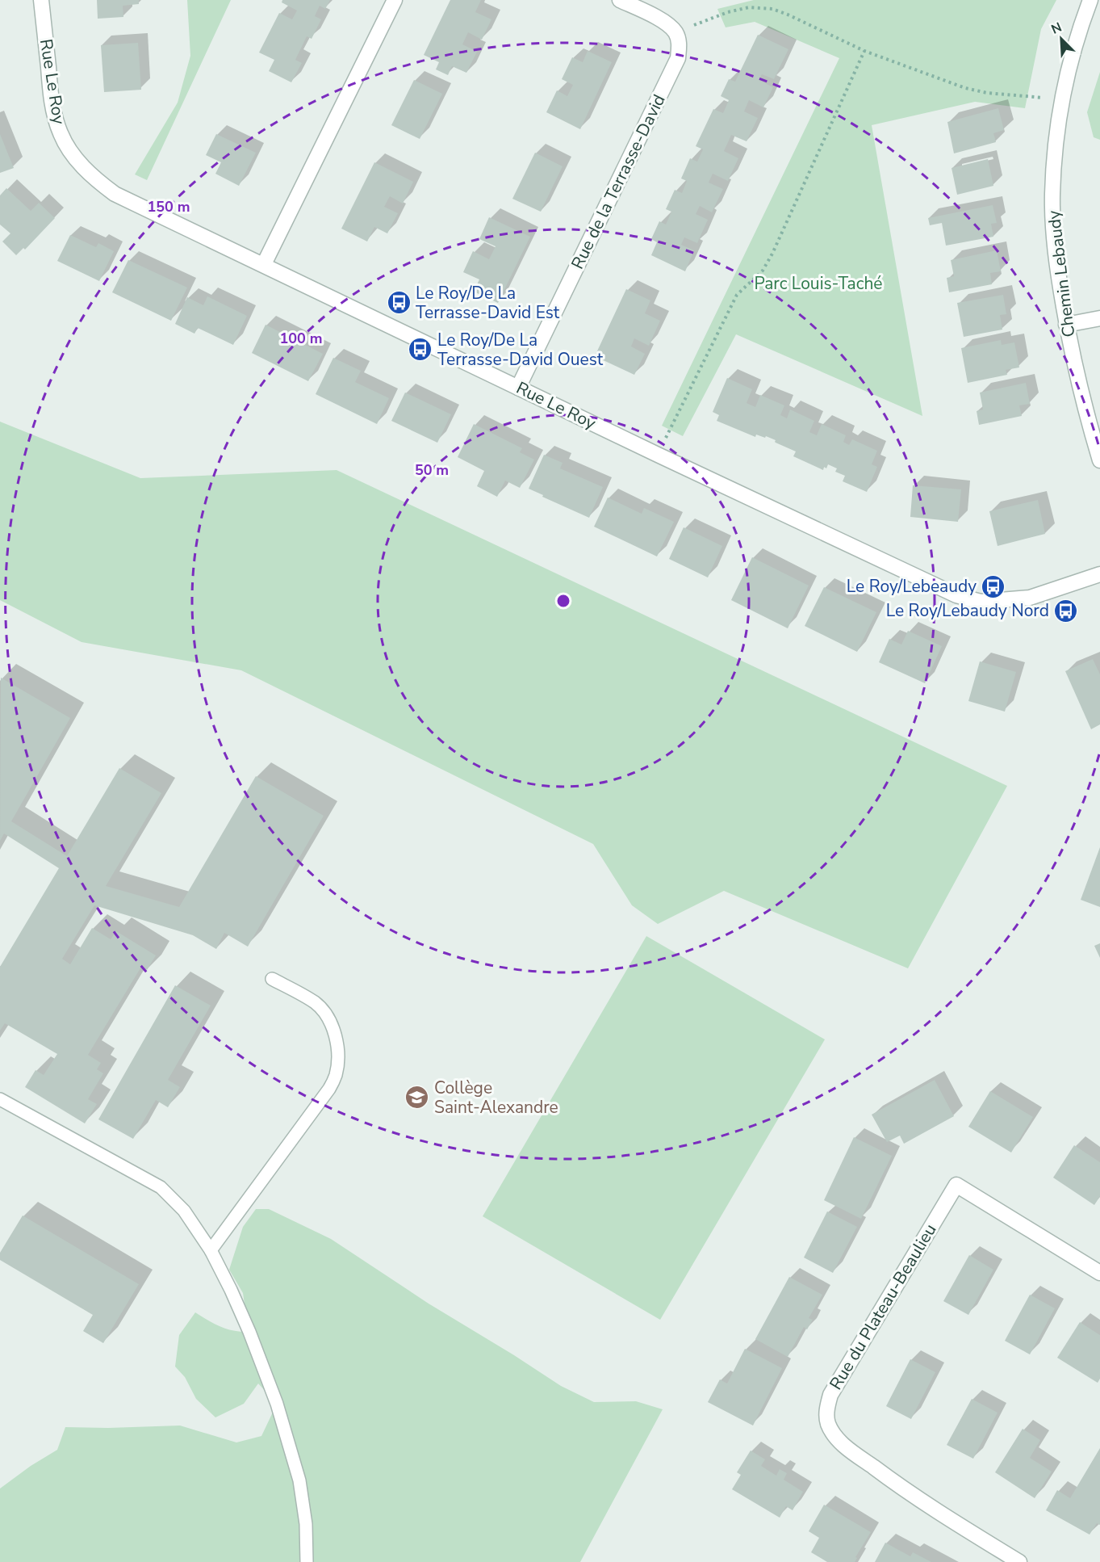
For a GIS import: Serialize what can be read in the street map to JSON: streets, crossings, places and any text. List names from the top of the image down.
{
  "streets": {
    "street": [
      "Rue Le Roy",
      "Rue de la Terrasse-David",
      "Chemin Lebaudy",
      "Rue du Plateau-Beaulieu"
    ]
  },
  "crossings": [
    ["Rue Le Roy", "Rue de la Terrasse-David"]
  ],
  "parks": ["Parc Louis-Taché"],
  "places": {
    "bus stop": [
      "Le Roy/De La Terrasse-David Est",
      "Le Roy/De La Terrasse-David Ouest",
      "Le Roy/Lebeaudy",
      "Le Roy/Lebaudy Nord"
    ],
    "school or university": ["Collège Saint-Alexandre"]
  },
  "north": "top left",
  "rings": ["150 m", "100 m", "50 m"]
}
